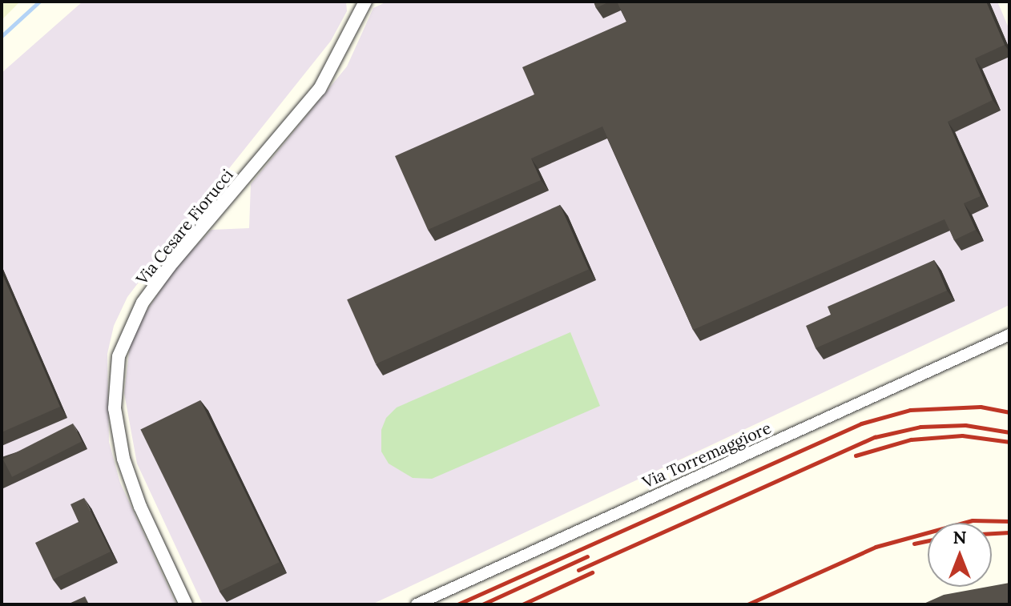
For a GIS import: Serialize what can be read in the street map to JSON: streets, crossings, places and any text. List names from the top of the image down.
{
  "streets": {
    "street": ["Via Cesare Fiorucci", "Via Torremaggiore"]
  },
  "north": "top"
}
